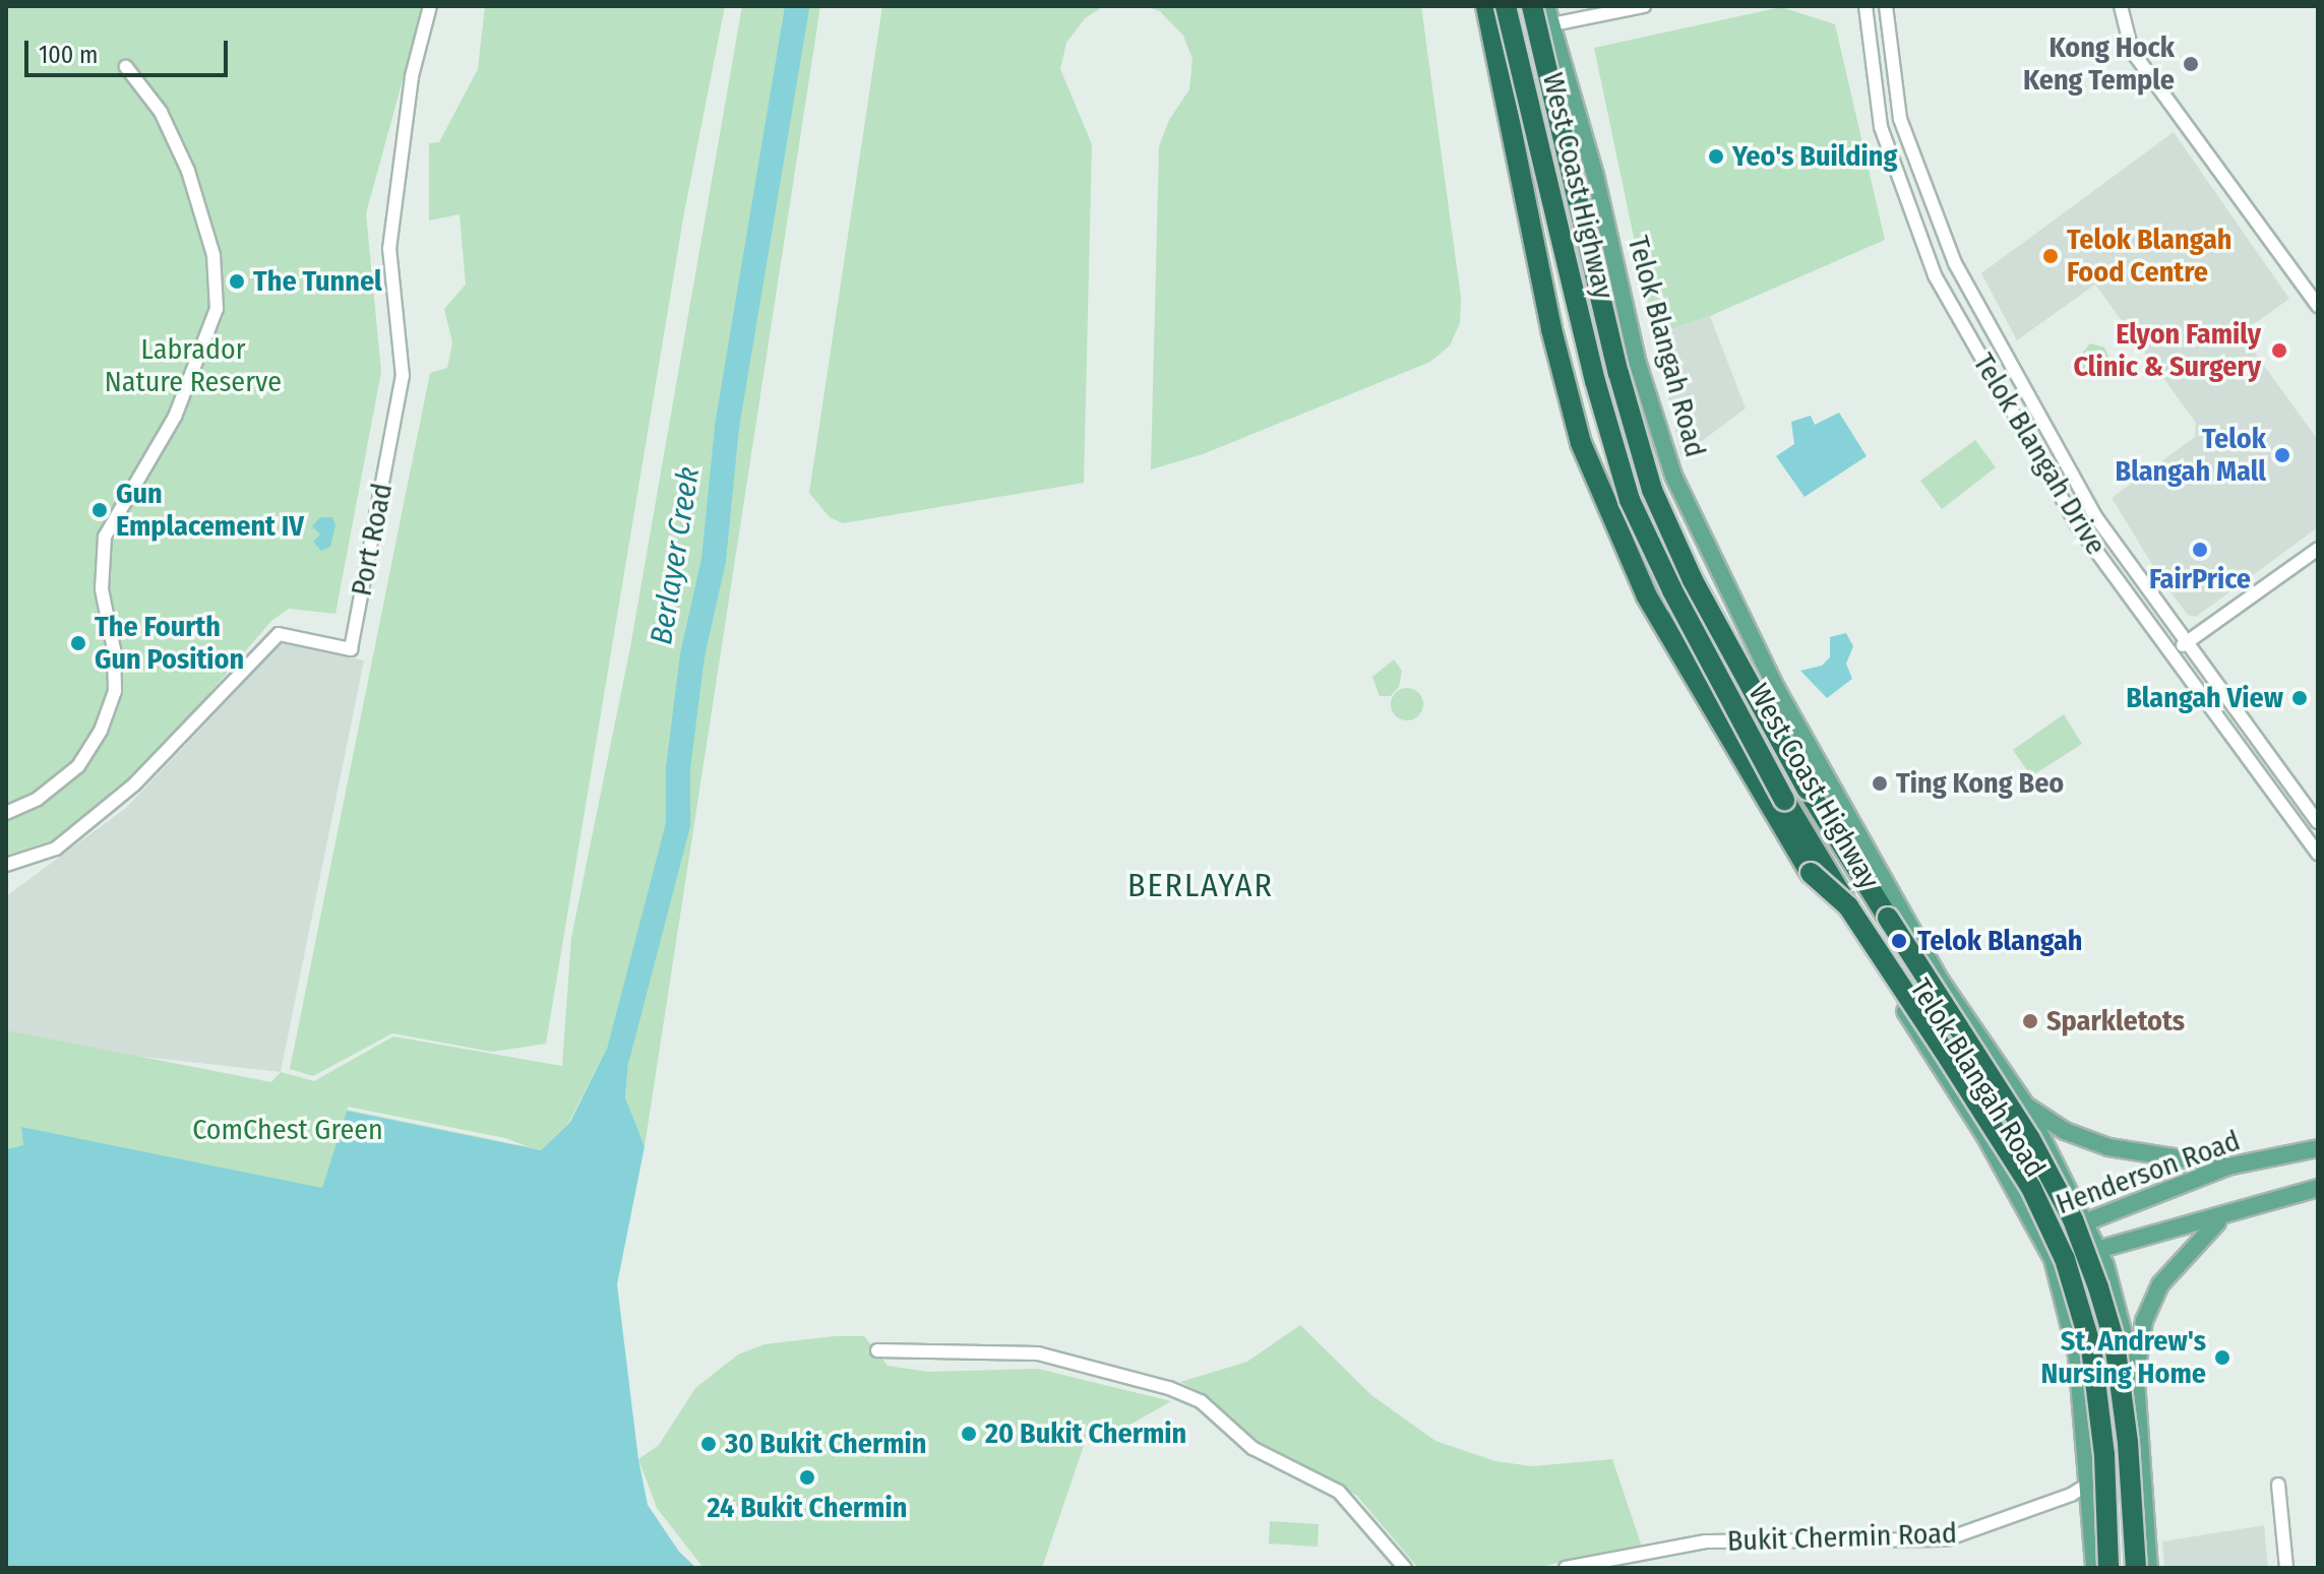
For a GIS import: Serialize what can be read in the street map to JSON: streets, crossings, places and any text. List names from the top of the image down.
{
  "streets": {
    "highway": ["West Coast Highway"],
    "main road": ["Telok Blangah Road", "Henderson Road"],
    "street": ["Telok Blangah Drive", "Port Road", "Bukit Chermin Road"]
  },
  "crossings": [
    ["Telok Blangah Road", "Henderson Road"],
    ["Telok Blangah Road", "Bukit Chermin Road"]
  ],
  "districts": ["BERLAYAR"],
  "water": ["Berlayer Creek"],
  "parks": ["Labrador Nature Reserve", "ComChest Green"],
  "places": [
    "Kong Hock Keng Temple",
    "Yeo's Building",
    "Telok Blangah Food Centre",
    "The Tunnel",
    "Elyon Family Clinic & Surgery",
    "Telok Blangah Mall",
    "Gun Emplacement IV",
    "FairPrice",
    "The Fourth Gun Position",
    "Blangah View",
    "Ting Kong Beo",
    "Telok Blangah",
    "Sparkletots",
    "St. Andrew's Nursing Home",
    "20 Bukit Chermin",
    "30 Bukit Chermin",
    "24 Bukit Chermin"
  ],
  "scale_bar": "100 m"
}
